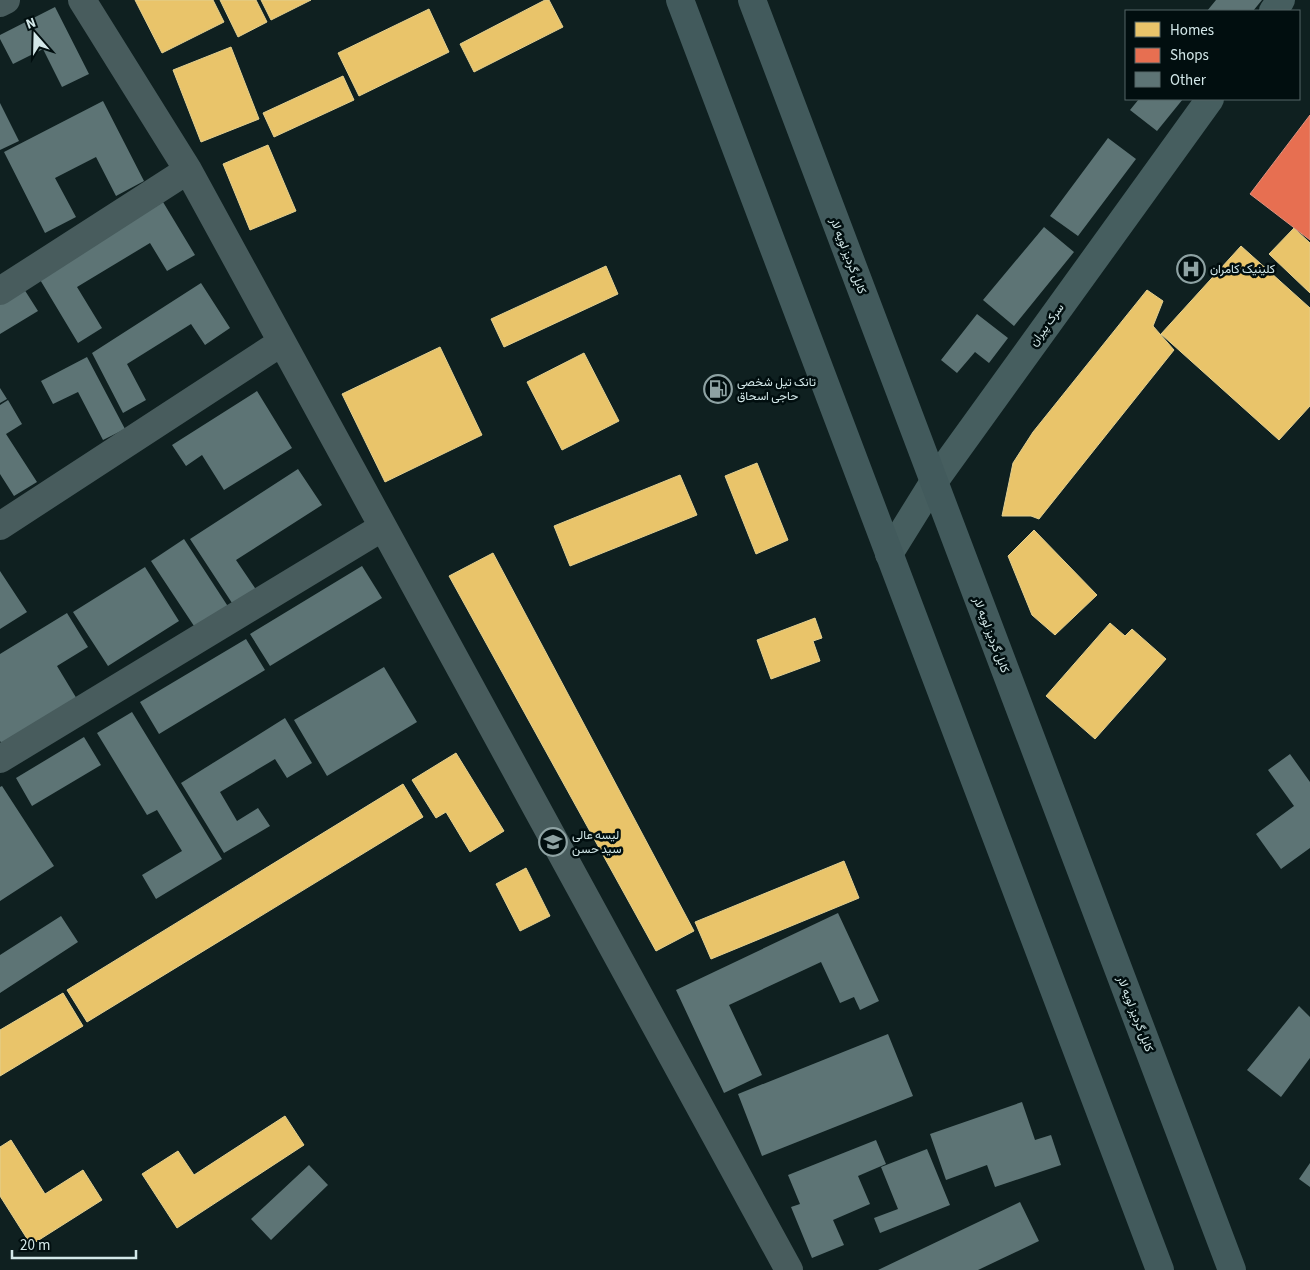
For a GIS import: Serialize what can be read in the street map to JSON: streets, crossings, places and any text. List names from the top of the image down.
{
  "streets": {
    "highway": ["کابل گردیز لویه لار"],
    "street": ["سرک پیران"]
  },
  "crossings": [
    ["کابل گردیز لویه لار", "سرک پیران"]
  ],
  "places": {
    "hospital": ["کلینیک کامران"],
    "fuel station": ["تانک تیل شخصی حاجی اسحاق"],
    "school or university": ["لیسه عالی سید حسن"]
  },
  "legend": ["Homes", "Shops", "Other"],
  "scale_bar": "20 m",
  "north": "top"
}
